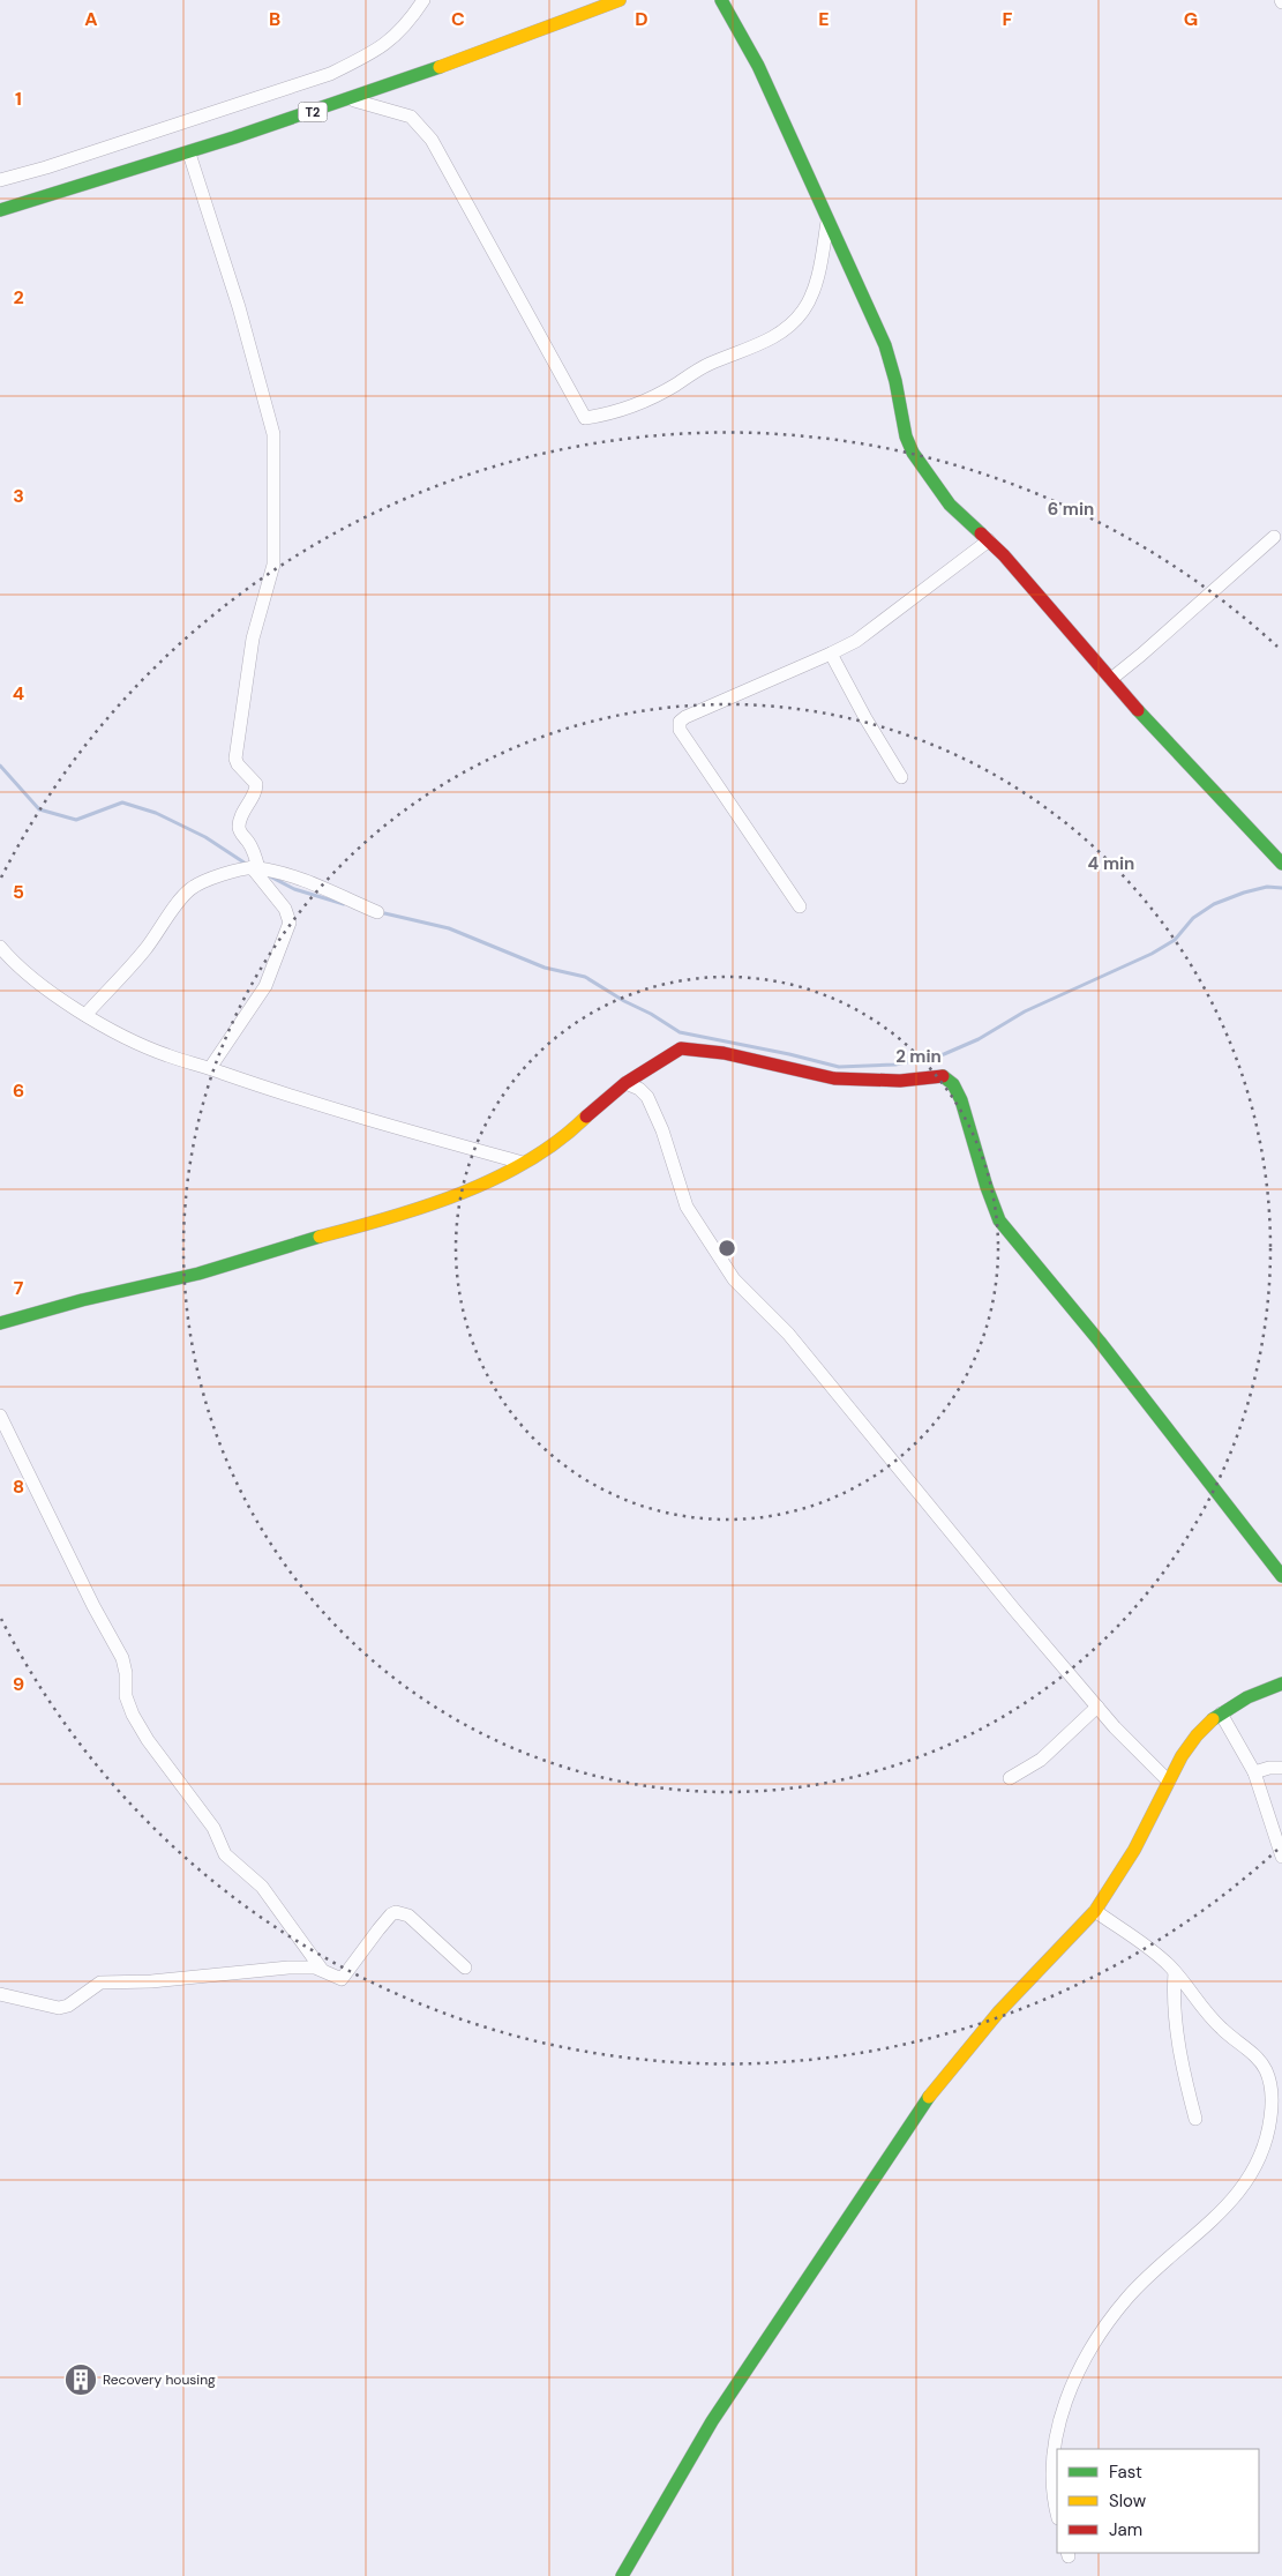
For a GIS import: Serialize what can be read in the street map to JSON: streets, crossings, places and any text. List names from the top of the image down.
{
  "streets": {
    "main road": ["T2"]
  },
  "places": {
    "building": ["Recovery housing"]
  },
  "legend": ["Fast", "Slow", "Jam"],
  "grid": {
    "columns": [
      "A",
      "B",
      "C",
      "D",
      "E",
      "F",
      "G"
    ],
    "rows": [
      "1",
      "2",
      "3",
      "4",
      "5",
      "6",
      "7",
      "8",
      "9"
    ]
  },
  "rings": ["6 min", "4 min", "2 min"]
}
